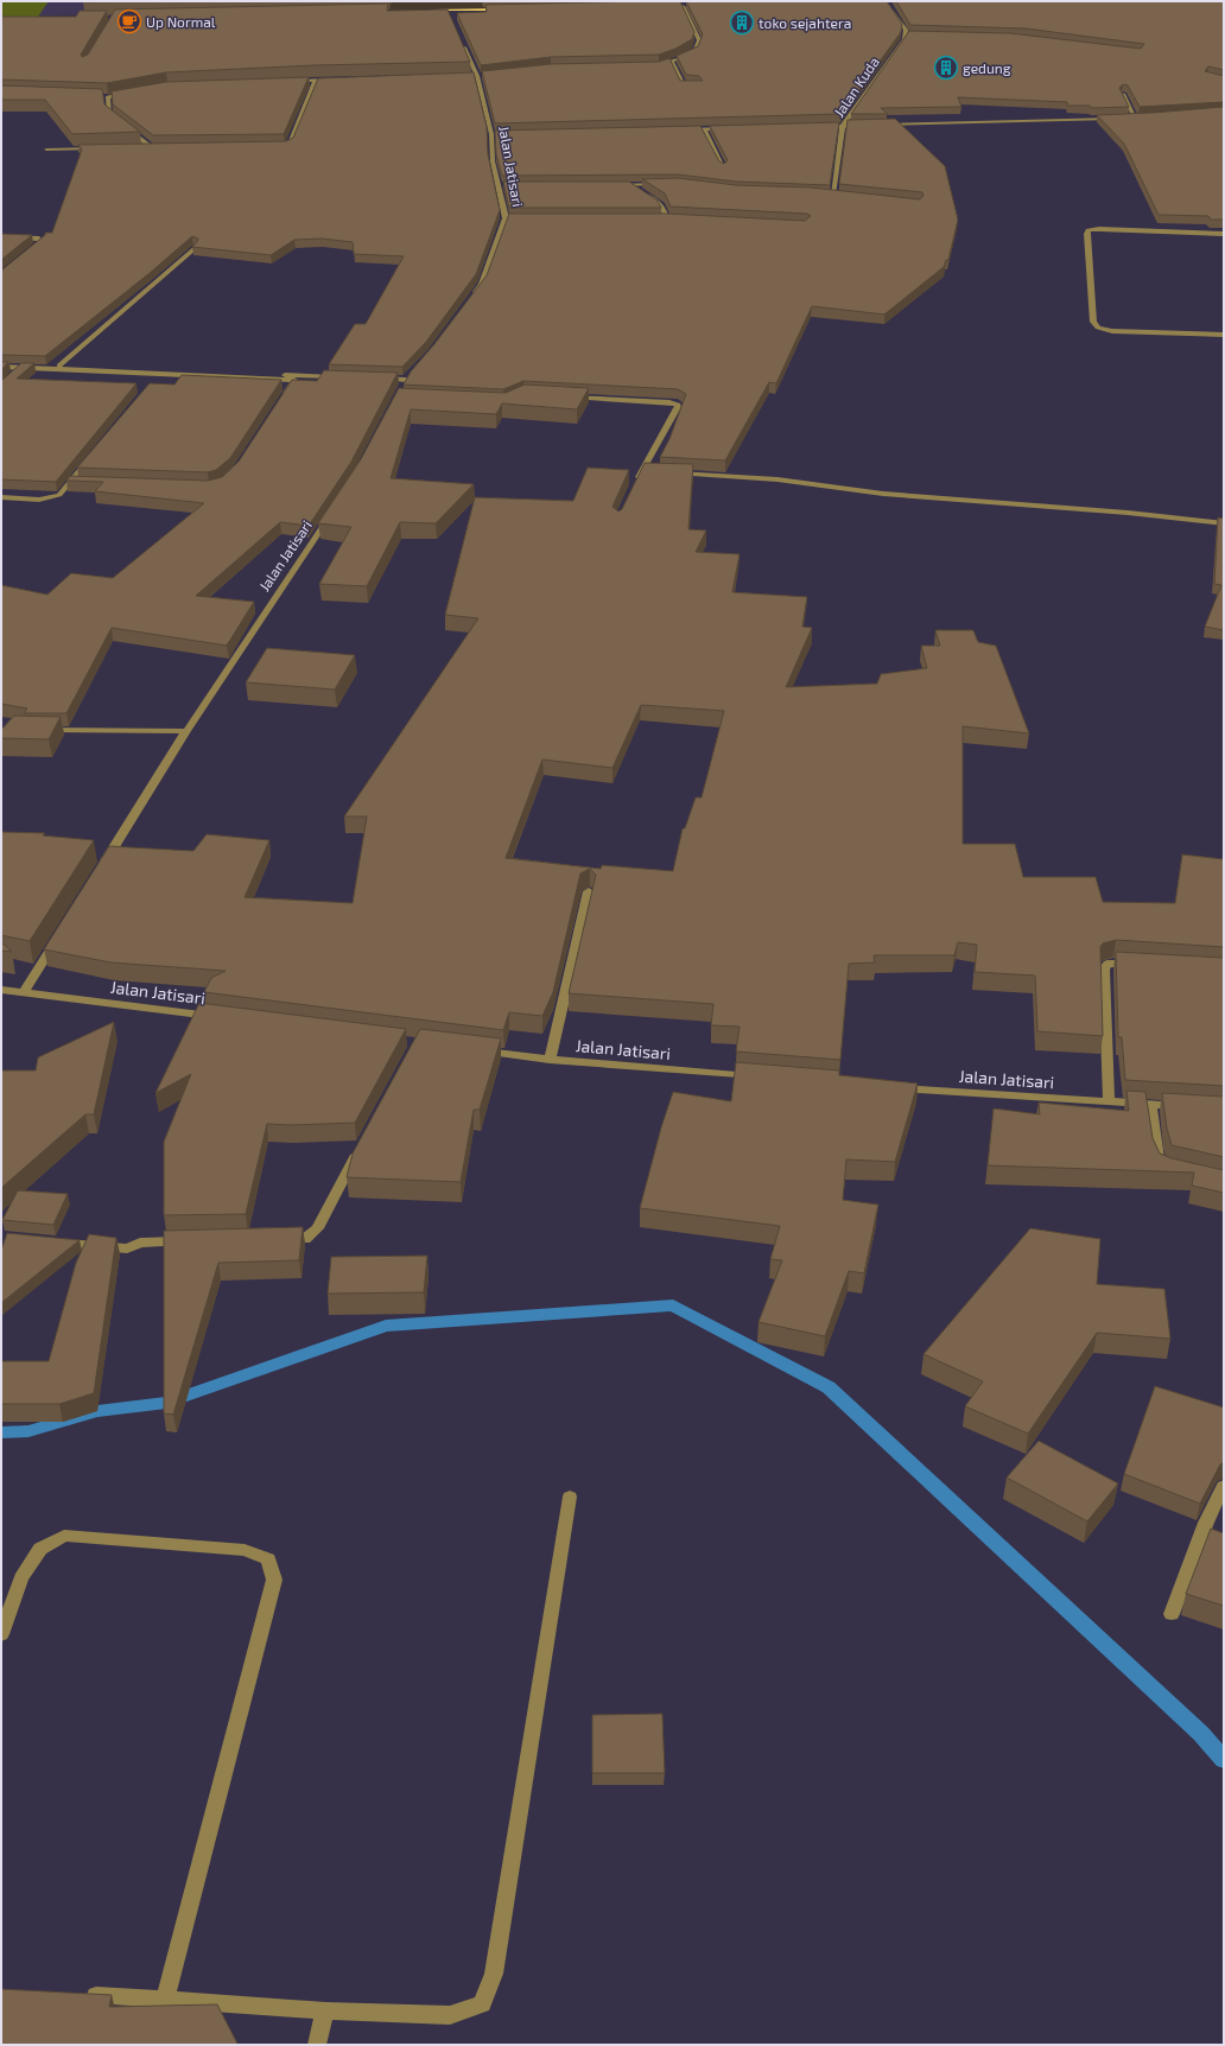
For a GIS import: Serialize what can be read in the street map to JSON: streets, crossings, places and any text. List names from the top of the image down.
{
  "streets": {
    "street": ["Jalan Kuda", "Jalan Jatisari"]
  },
  "places": {
    "cafe": ["Up Normal"],
    "building": ["toko sejahtera", "gedung"]
  }
}
